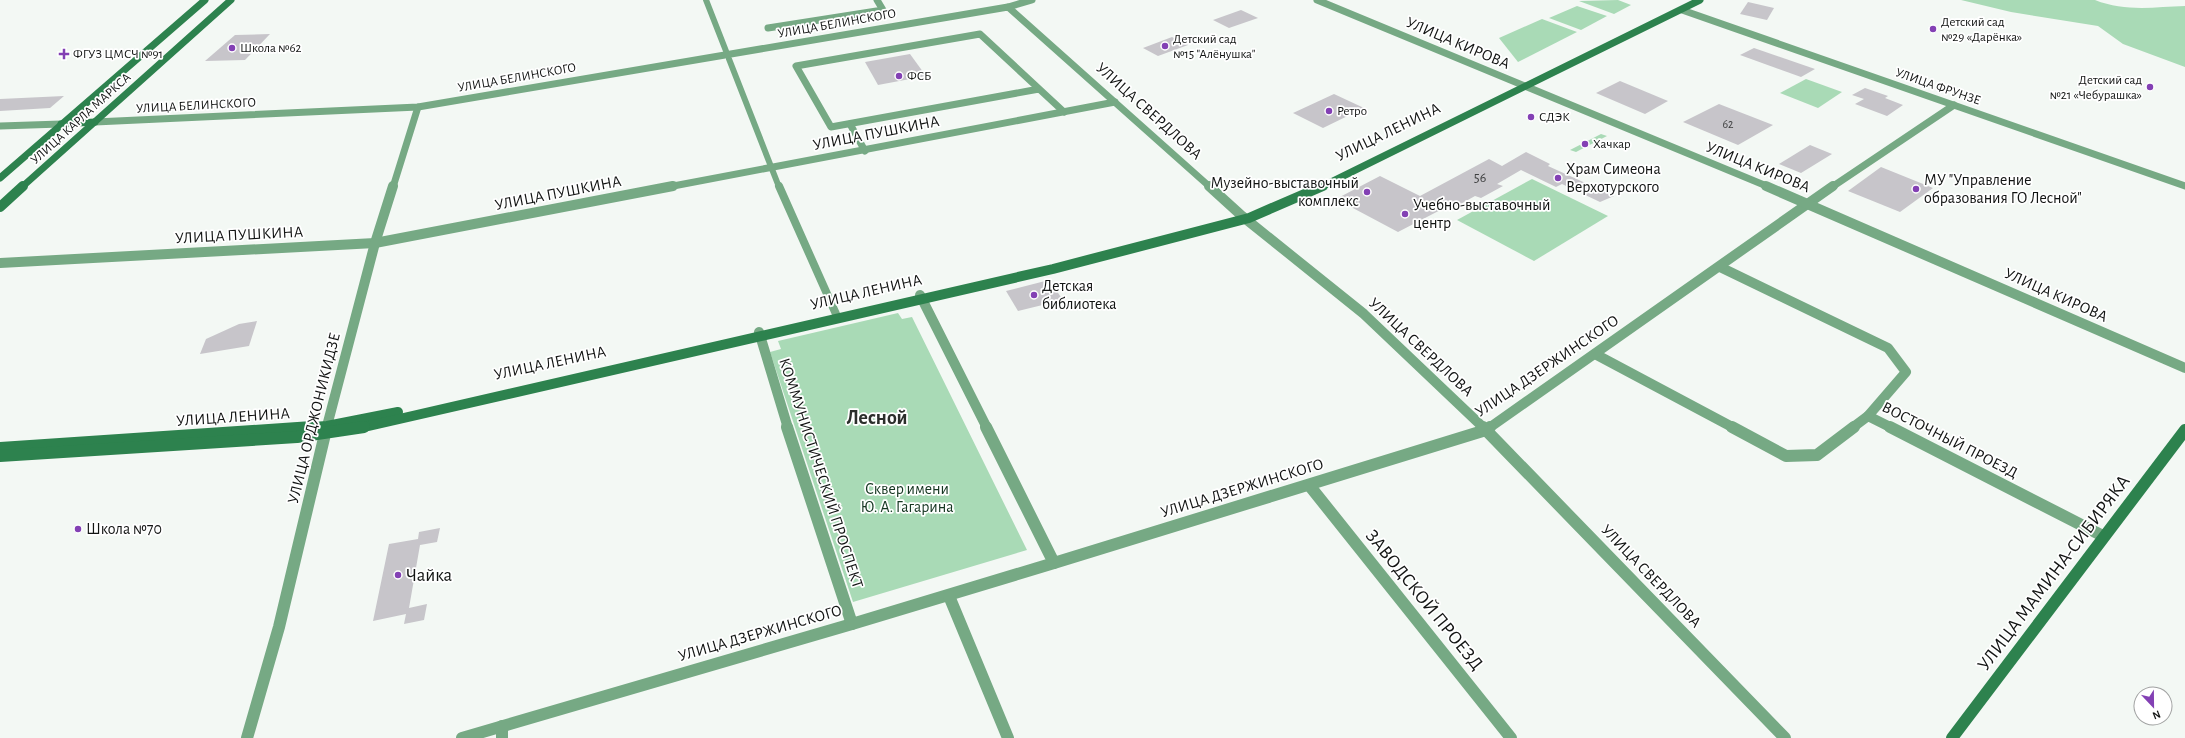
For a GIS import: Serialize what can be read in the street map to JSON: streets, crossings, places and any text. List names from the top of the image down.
{
  "streets": {
    "main road": [
      "УЛИЦА БЕЛИНСКОГО",
      "УЛИЦА КАРЛА МАРКСА",
      "УЛИЦА ЛЕНИНА",
      "УЛИЦА МАМИНА-СИБИРЯКА"
    ],
    "street": [
      "УЛИЦА КИРОВА",
      "УЛИЦА ФРУНЗЕ",
      "УЛИЦА СВЕРДЛОВА",
      "УЛИЦА ПУШКИНА",
      "УЛИЦА ДЗЕРЖИНСКОГО",
      "УЛИЦА ОРДЖОНИКИДЗЕ",
      "ВОСТОЧНЫЙ ПРОЕЗД",
      "КОММУНИСТИЧЕСКИЙ ПРОСПЕКТ",
      "ЗАВОДСКОЙ ПРОЕЗД"
    ]
  },
  "crossings": [
    ["УЛИЦА БЕЛИНСКОГО", "УЛИЦА СВЕРДЛОВА"],
    ["УЛИЦА БЕЛИНСКОГО", "УЛИЦА КАРЛА МАРКСА"],
    ["УЛИЦА БЕЛИНСКОГО", "УЛИЦА ОРДЖОНИКИДЗЕ"],
    ["УЛИЦА КИРОВА", "УЛИЦА ЛЕНИНА"],
    ["УЛИЦА КИРОВА", "УЛИЦА ДЗЕРЖИНСКОГО"],
    ["УЛИЦА ФРУНЗЕ", "УЛИЦА ДЗЕРЖИНСКОГО"],
    ["УЛИЦА СВЕРДЛОВА", "УЛИЦА ЛЕНИНА"],
    ["УЛИЦА СВЕРДЛОВА", "УЛИЦА ПУШКИНА"],
    ["УЛИЦА СВЕРДЛОВА", "УЛИЦА ДЗЕРЖИНСКОГО"],
    ["УЛИЦА ЛЕНИНА", "УЛИЦА ОРДЖОНИКИДЗЕ"],
    ["УЛИЦА ЛЕНИНА", "КОММУНИСТИЧЕСКИЙ ПРОСПЕКТ"],
    ["УЛИЦА ПУШКИНА", "УЛИЦА ОРДЖОНИКИДЗЕ"],
    ["УЛИЦА ДЗЕРЖИНСКОГО", "ВОСТОЧНЫЙ ПРОЕЗД"],
    ["УЛИЦА ДЗЕРЖИНСКОГО", "КОММУНИСТИЧЕСКИЙ ПРОСПЕКТ"],
    ["УЛИЦА ДЗЕРЖИНСКОГО", "ЗАВОДСКОЙ ПРОЕЗД"],
    ["ВОСТОЧНЫЙ ПРОЕЗД", "УЛИЦА МАМИНА-СИБИРЯКА"]
  ],
  "districts": ["Лесной"],
  "parks": ["Сквер имени Ю. А. Гагарина"],
  "places": {
    "other": [
      "Детский сад №29 «Дарёнка»",
      "Детский сад №15 \"Алёнушка\"",
      "Школа №62",
      "ФСБ",
      "Детский сад №21 «Чебурашка»",
      "Ретро",
      "СДЭК",
      "Хачкар",
      "Храм Симеона Верхотурского",
      "МУ \"Управление образования ГО Лесной\"",
      "Музейно-выставочный комплекс",
      "Учебно-выставочный центр",
      "Детская библиотека",
      "Школа №70",
      "Чайка"
    ],
    "health": ["ФГУЗ ЦМСЧ №91"]
  },
  "house_numbers": ["62", "56"],
  "north": "bottom"
}
